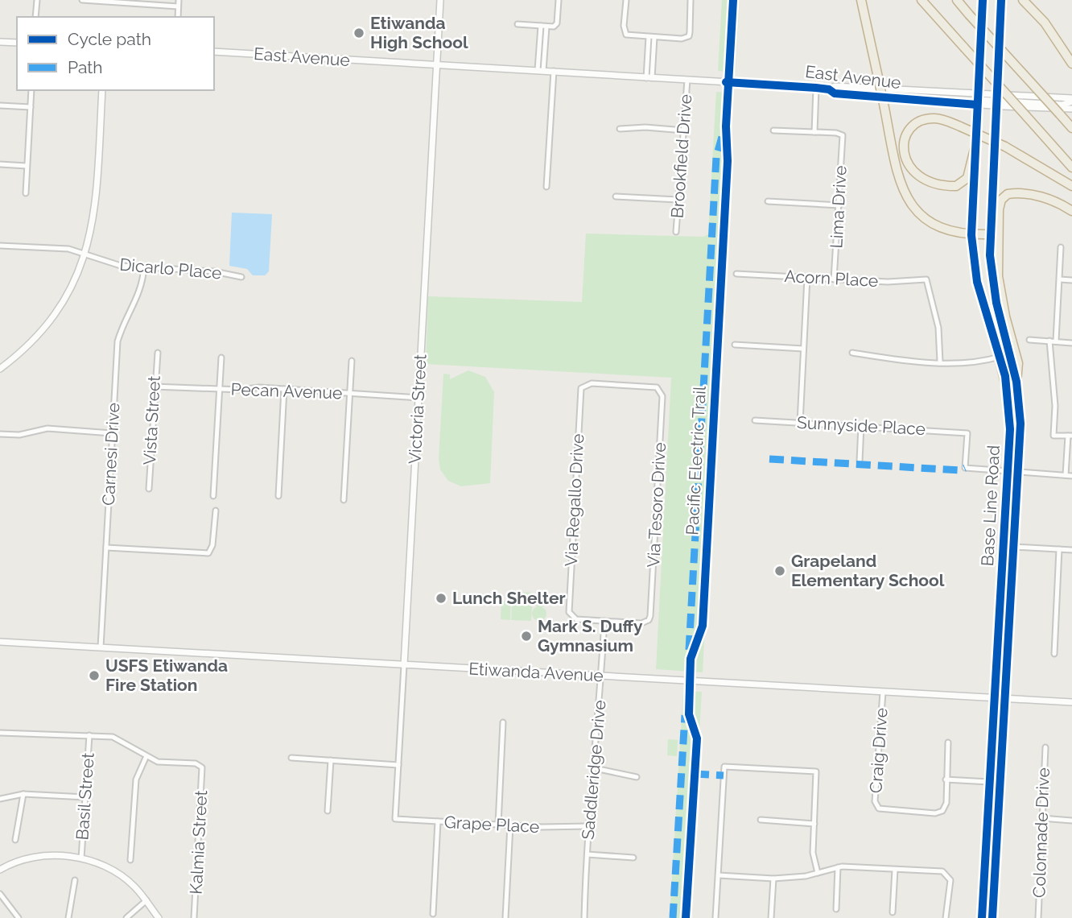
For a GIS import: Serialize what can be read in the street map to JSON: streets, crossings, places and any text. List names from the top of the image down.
{
  "streets": {
    "main road": ["Base Line Road"],
    "street": [
      "East Avenue",
      "Brookfield Drive",
      "Lima Drive",
      "Dicarlo Place",
      "Acorn Place",
      "Pecan Avenue",
      "Victoria Street",
      "Vista Street",
      "Sunnyside Place",
      "Carnesi Drive",
      "Via Regallo Drive",
      "Via Tesoro Drive",
      "Etiwanda Avenue",
      "Craig Drive",
      "Saddleridge Drive",
      "Basil Street",
      "Grape Place",
      "Colonnade Drive",
      "Kalmia Street"
    ],
    "cycle path": ["Pacific Electric Trail"]
  },
  "crossings": [
    ["East Avenue", "Brookfield Drive"],
    ["East Avenue", "Victoria Street"],
    ["East Avenue", "Base Line Road"],
    ["Lima Drive", "Acorn Place"],
    ["Dicarlo Place", "Carnesi Drive"],
    ["Pecan Avenue", "Victoria Street"],
    ["Pecan Avenue", "Vista Street"],
    ["Victoria Street", "Etiwanda Avenue"],
    ["Victoria Street", "Grape Place"],
    ["Sunnyside Place", "Base Line Road"],
    ["Carnesi Drive", "Etiwanda Avenue"],
    ["Via Regallo Drive", "Via Tesoro Drive"],
    ["Via Regallo Drive", "Saddleridge Drive"],
    ["Via Tesoro Drive", "Saddleridge Drive"],
    ["Base Line Road", "Etiwanda Avenue"],
    ["Etiwanda Avenue", "Craig Drive"],
    ["Etiwanda Avenue", "Saddleridge Drive"],
    ["Saddleridge Drive", "Grape Place"]
  ],
  "places": [
    "Etiwanda High School",
    "Grapeland Elementary School",
    "Lunch Shelter",
    "Mark S. Duffy Gymnasium",
    "USFS Etiwanda Fire Station"
  ],
  "legend": ["Cycle path", "Path"]
}
